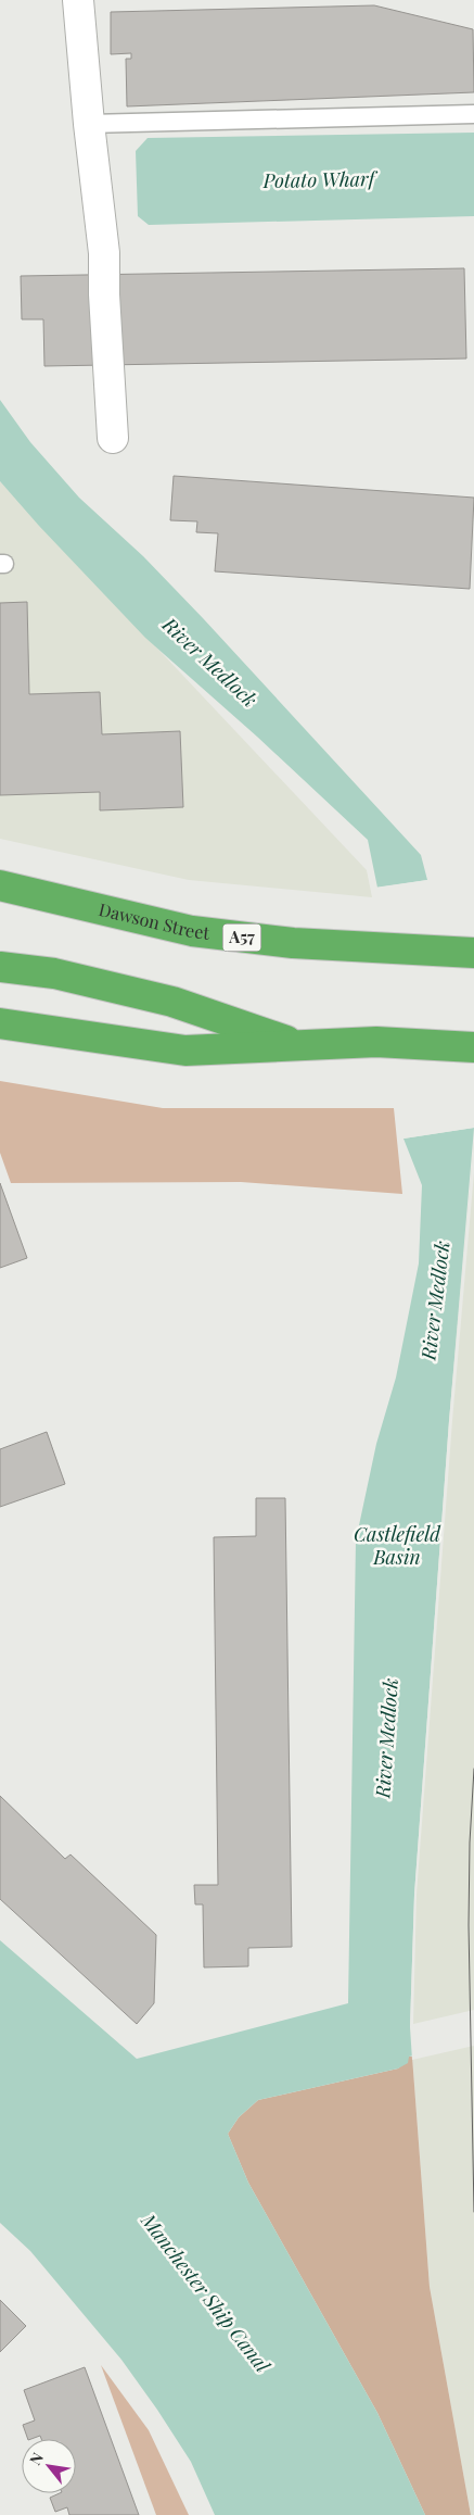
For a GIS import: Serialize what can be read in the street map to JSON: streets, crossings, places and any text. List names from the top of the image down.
{
  "streets": {
    "highway": ["Dawson Street", "A57"]
  },
  "water": [
    "Potato Wharf",
    "River Medlock",
    "Castlefield Basin",
    "Manchester Ship Canal"
  ],
  "north": "top left"
}
